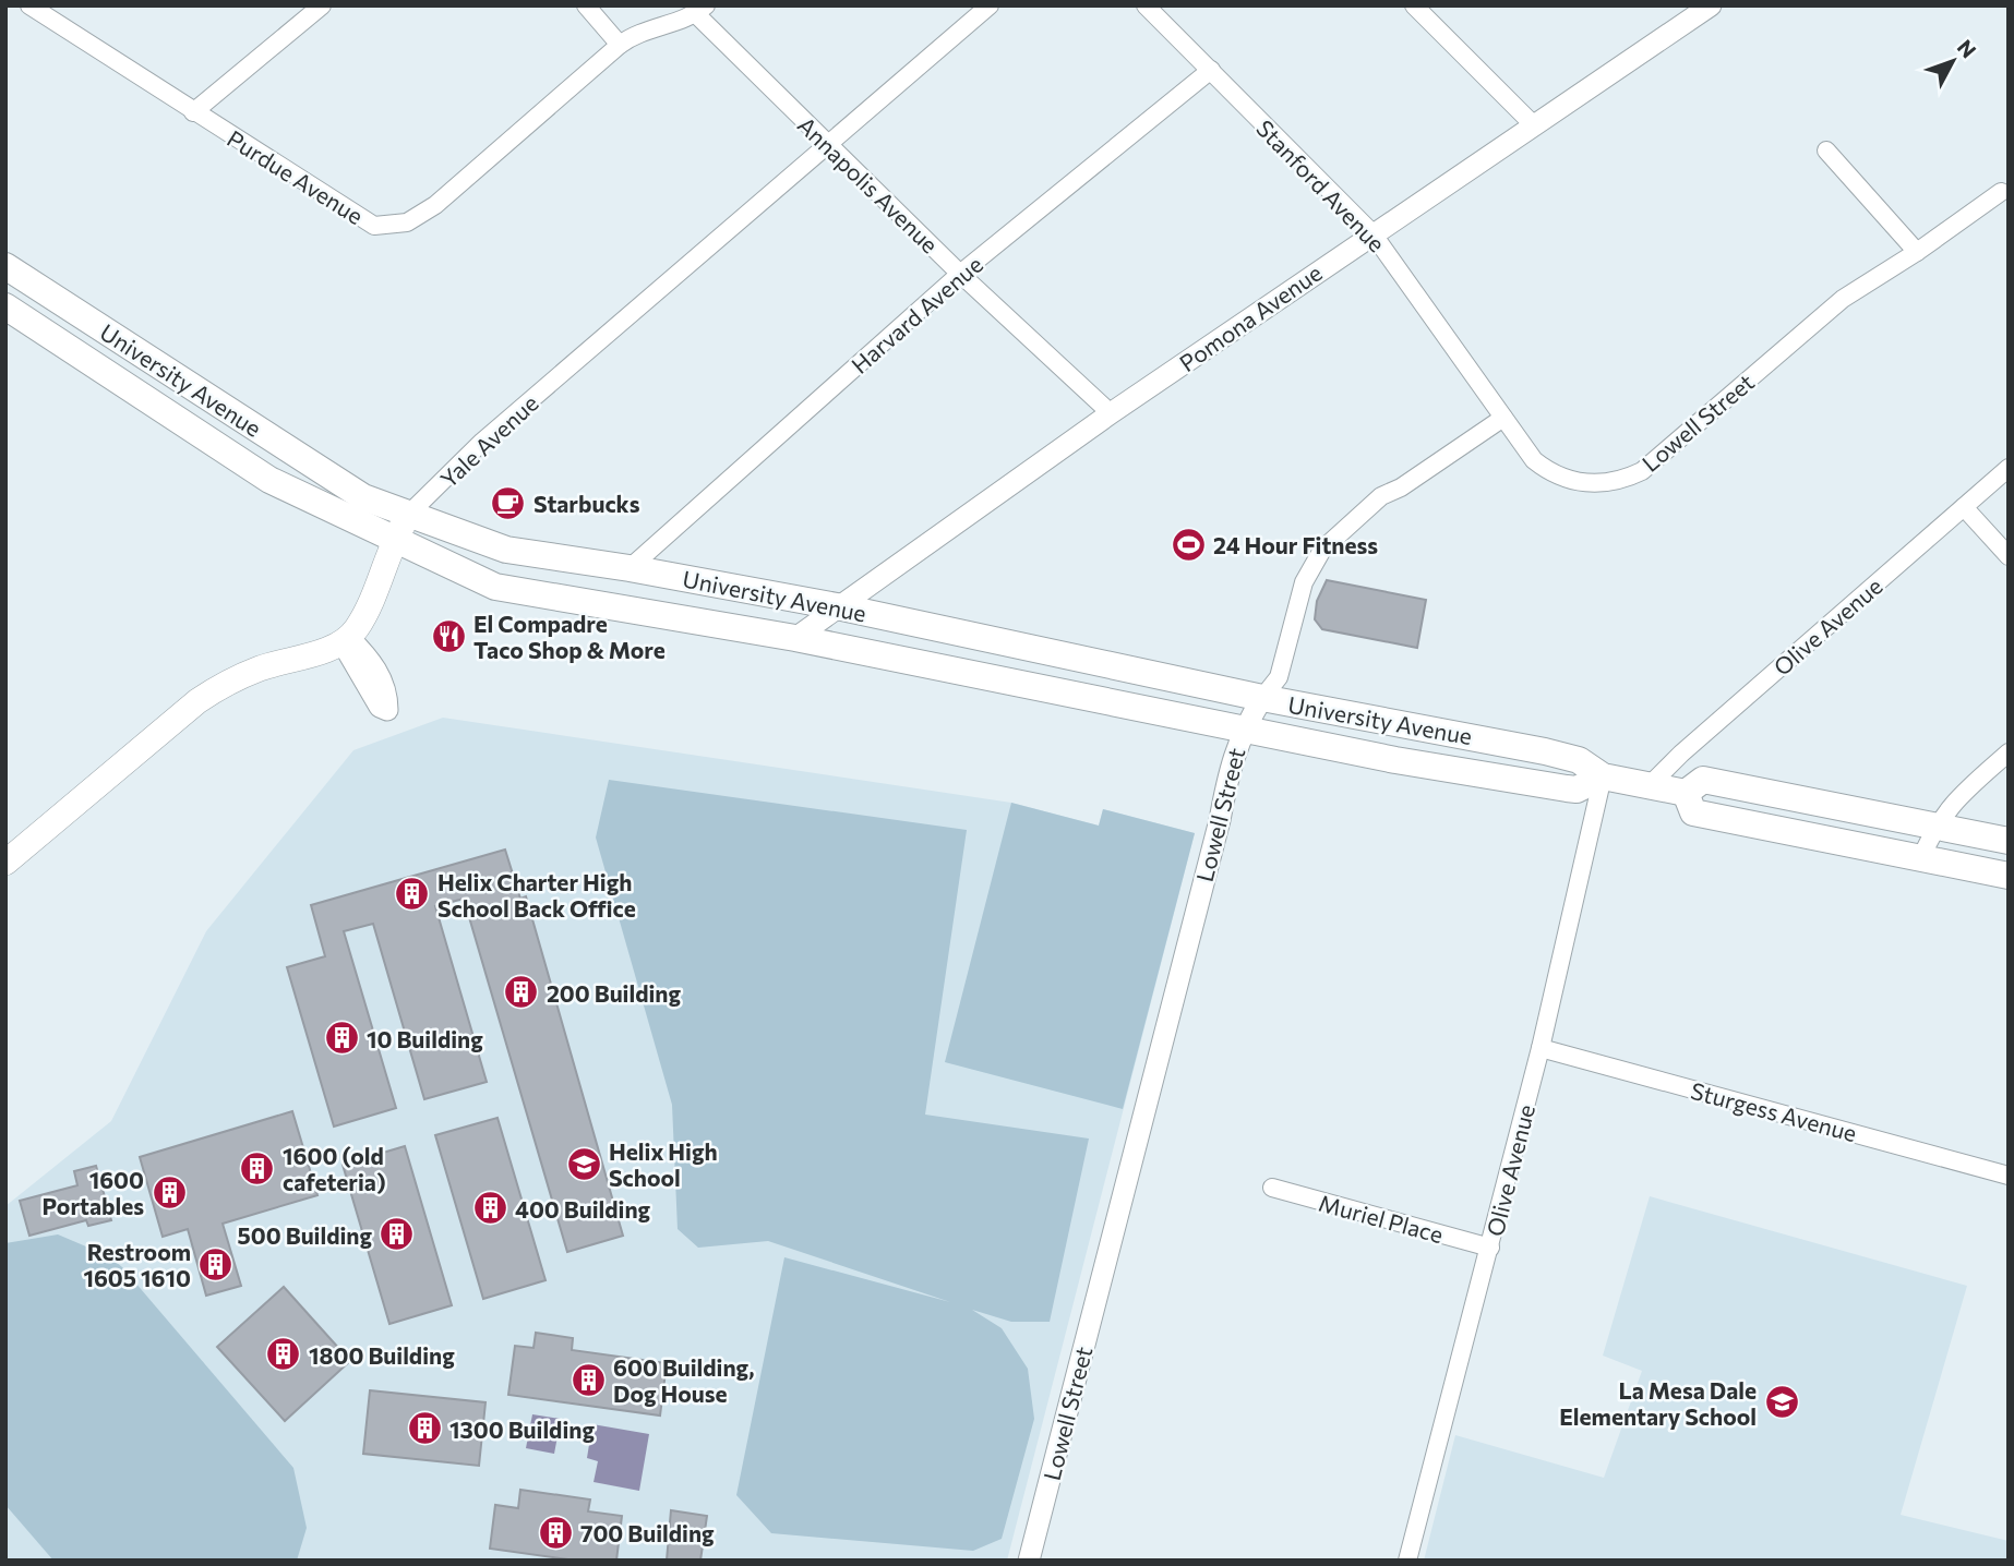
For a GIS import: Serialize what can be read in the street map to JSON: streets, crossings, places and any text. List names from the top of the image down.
{
  "streets": {
    "main road": ["University Avenue", "Yale Avenue"],
    "street": [
      "Purdue Avenue",
      "Annapolis Avenue",
      "Stanford Avenue",
      "Harvard Avenue",
      "Pomona Avenue",
      "Lowell Street",
      "Olive Avenue",
      "Sturgess Avenue",
      "Muriel Place"
    ]
  },
  "crossings": [
    ["Purdue Avenue", "Annapolis Avenue"],
    ["Annapolis Avenue", "Harvard Avenue"],
    ["Annapolis Avenue", "Pomona Avenue"],
    ["Annapolis Avenue", "Yale Avenue"],
    ["Stanford Avenue", "Harvard Avenue"],
    ["Stanford Avenue", "Pomona Avenue"],
    ["Stanford Avenue", "Lowell Street"],
    ["Harvard Avenue", "University Avenue"],
    ["Pomona Avenue", "University Avenue"],
    ["University Avenue", "Lowell Street"],
    ["University Avenue", "Yale Avenue"],
    ["University Avenue", "Olive Avenue"],
    ["Olive Avenue", "Sturgess Avenue"],
    ["Olive Avenue", "Muriel Place"]
  ],
  "places": {
    "cafe": ["Starbucks"],
    "sports": ["24 Hour Fitness"],
    "restaurant": ["El Compadre Taco Shop & More"],
    "building": [
      "Helix Charter High School Back Office",
      "200 Building",
      "10 Building",
      "1600 (old cafeteria)",
      "1600 Portables",
      "400 Building",
      "500 Building",
      "Restroom 1605 1610",
      "1800 Building",
      "600 Building, Dog House",
      "1300 Building",
      "700 Building"
    ],
    "school or university": ["Helix High School", "La Mesa Dale Elementary School"]
  },
  "north": "top right"
}
